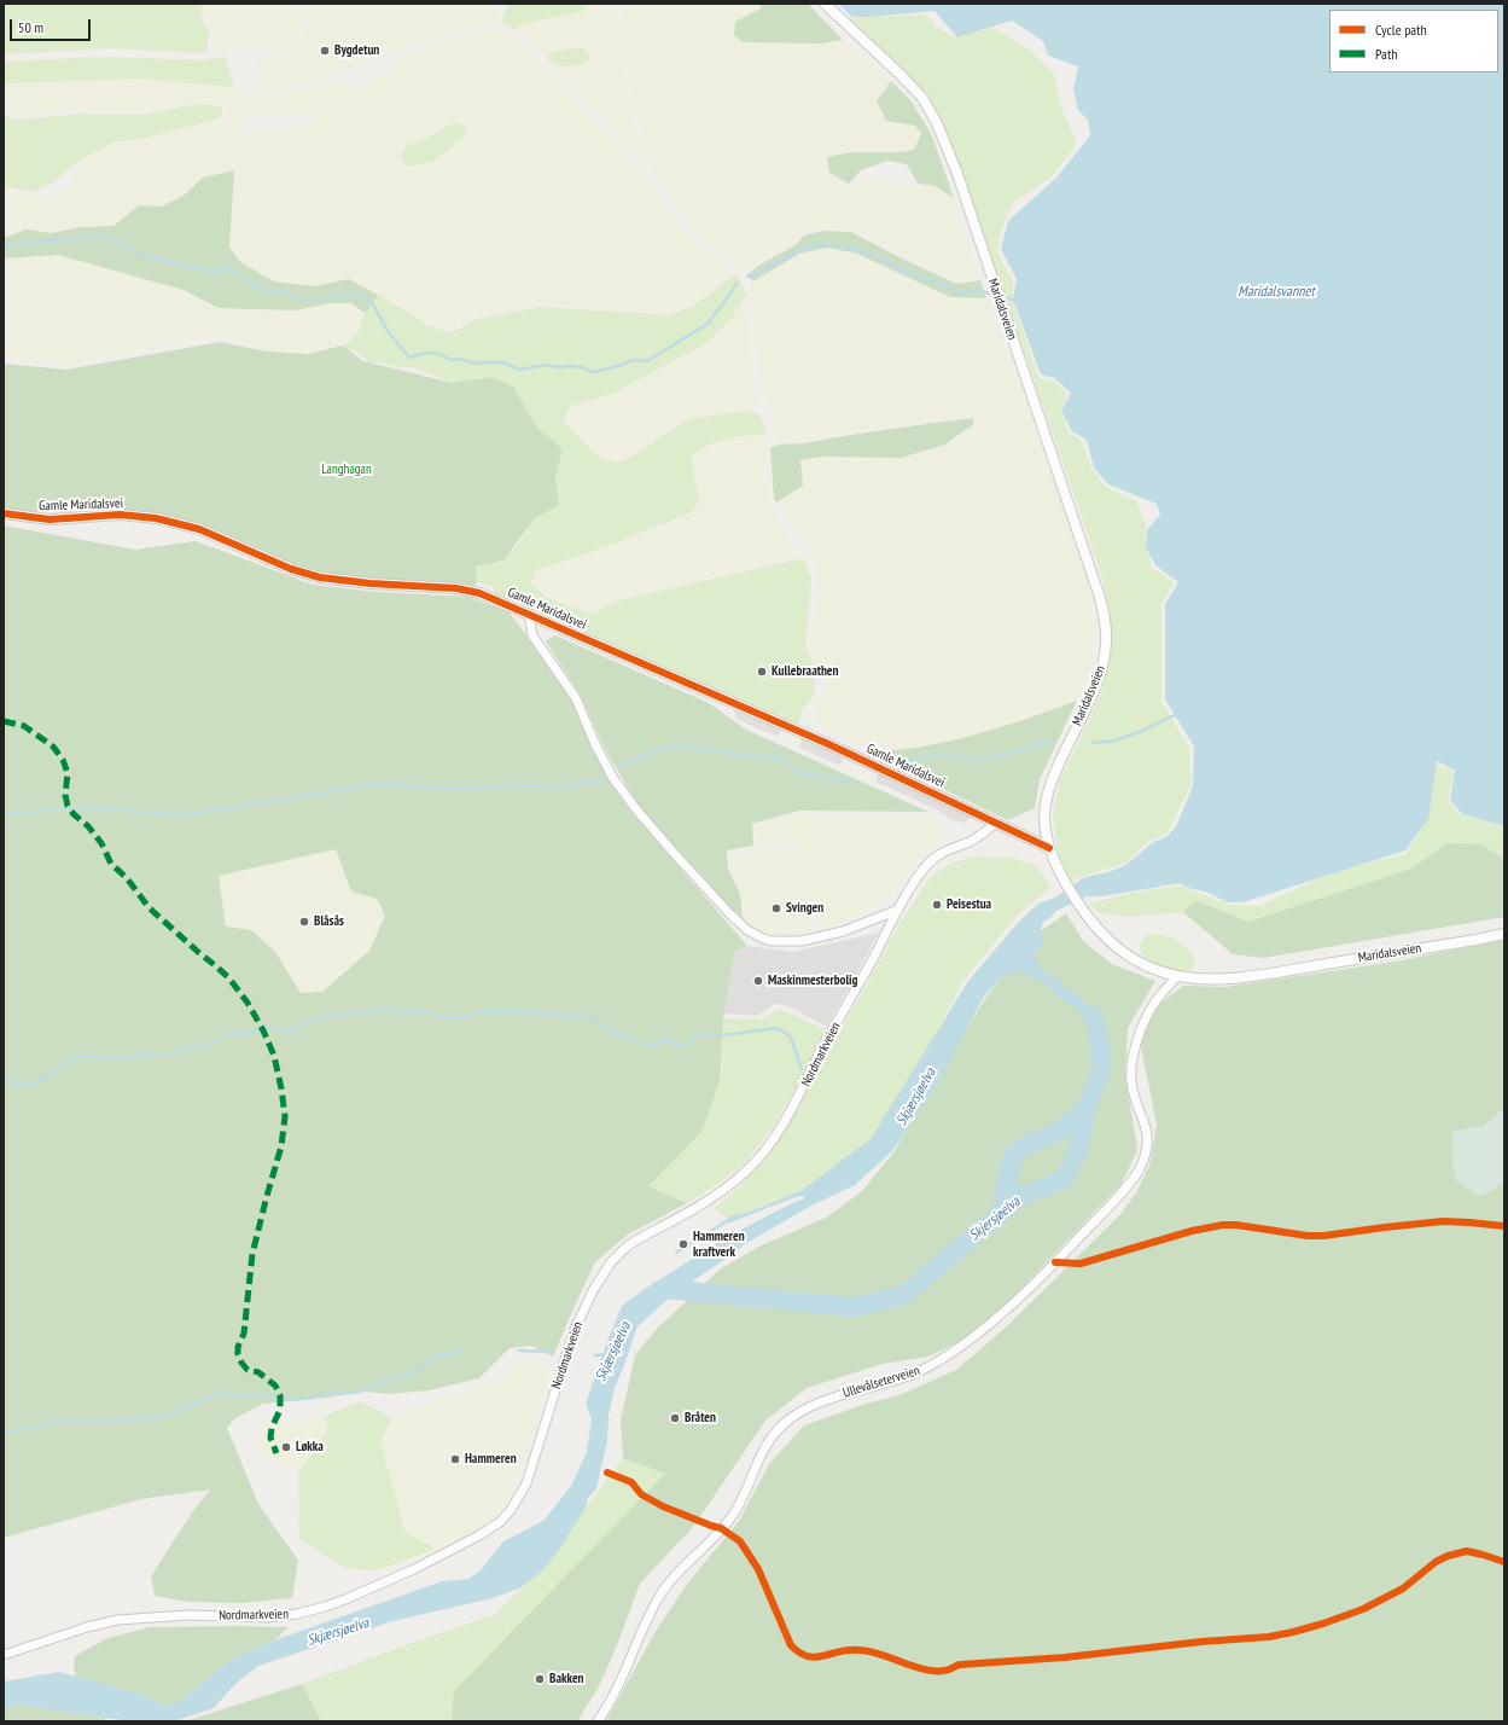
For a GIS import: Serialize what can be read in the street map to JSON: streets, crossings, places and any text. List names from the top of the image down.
{
  "streets": {
    "street": [
      "Maridalsveien",
      "Gamle Maridalsvei",
      "Nordmarkveien",
      "Ullevålseterveien"
    ]
  },
  "crossings": [
    ["Maridalsveien", "Gamle Maridalsvei"],
    ["Maridalsveien", "Ullevålseterveien"],
    ["Gamle Maridalsvei", "Nordmarkveien"]
  ],
  "water": ["Maridalsvannet", "Skjærsjøelva", "Skjersjøelva"],
  "parks": ["Langhagan"],
  "places": [
    "Bygdetun",
    "Kullebraathen",
    "Peisestua",
    "Svingen",
    "Blåsås",
    "Maskinmesterbolig",
    "Hammeren kraftverk",
    "Bråten",
    "Løkka",
    "Hammeren",
    "Bakken"
  ],
  "legend": ["Cycle path", "Path"],
  "scale_bar": "50 m"
}
